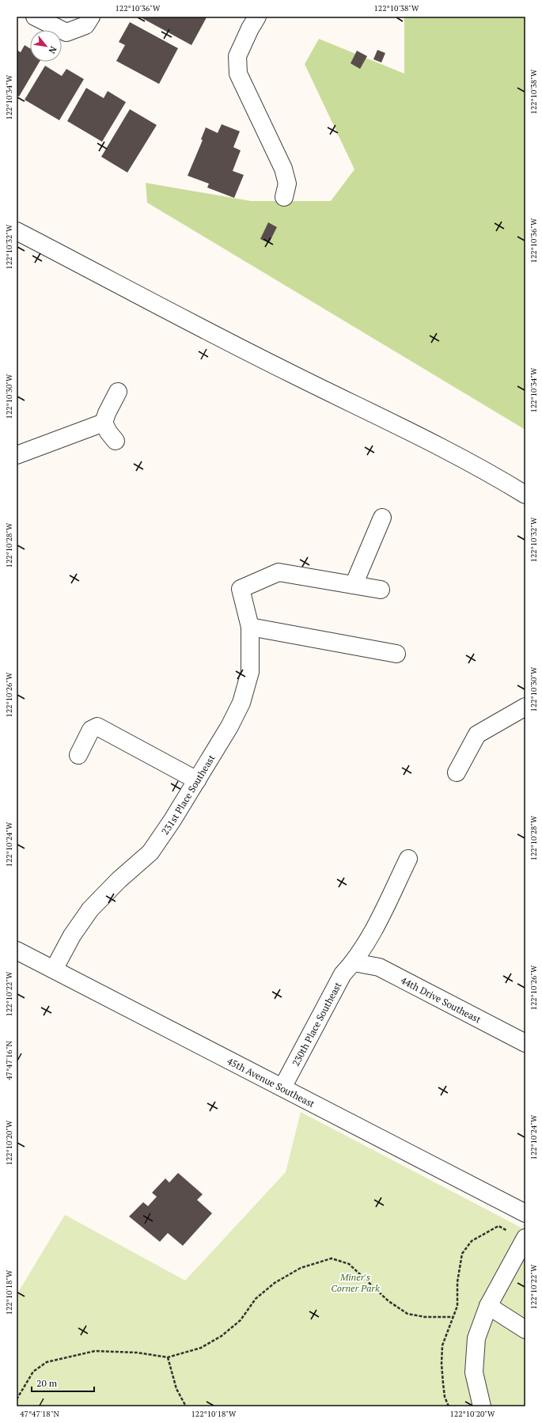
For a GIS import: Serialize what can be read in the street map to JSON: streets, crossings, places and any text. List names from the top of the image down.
{
  "streets": {
    "street": [
      "231st Place Southeast",
      "44th Drive Southeast",
      "230th Place Southeast",
      "45th Avenue Southeast"
    ]
  },
  "crossings": [
    ["231st Place Southeast", "45th Avenue Southeast"],
    ["44th Drive Southeast", "230th Place Southeast"],
    ["230th Place Southeast", "45th Avenue Southeast"]
  ],
  "parks": ["Miner's Corner Park"],
  "scale_bar": "20 m",
  "north": "bottom right",
  "coordinates": [
    "122°10'36\"W",
    "122°10'38\"W",
    "122°10'34\"W",
    "122°10'32\"W",
    "122°10'30\"W",
    "122°10'28\"W",
    "122°10'26\"W",
    "122°10'24\"W",
    "122°10'22\"W",
    "47°47'16\"N",
    "122°10'20\"W",
    "122°10'18\"W",
    "47°47'18\"N"
  ]
}
